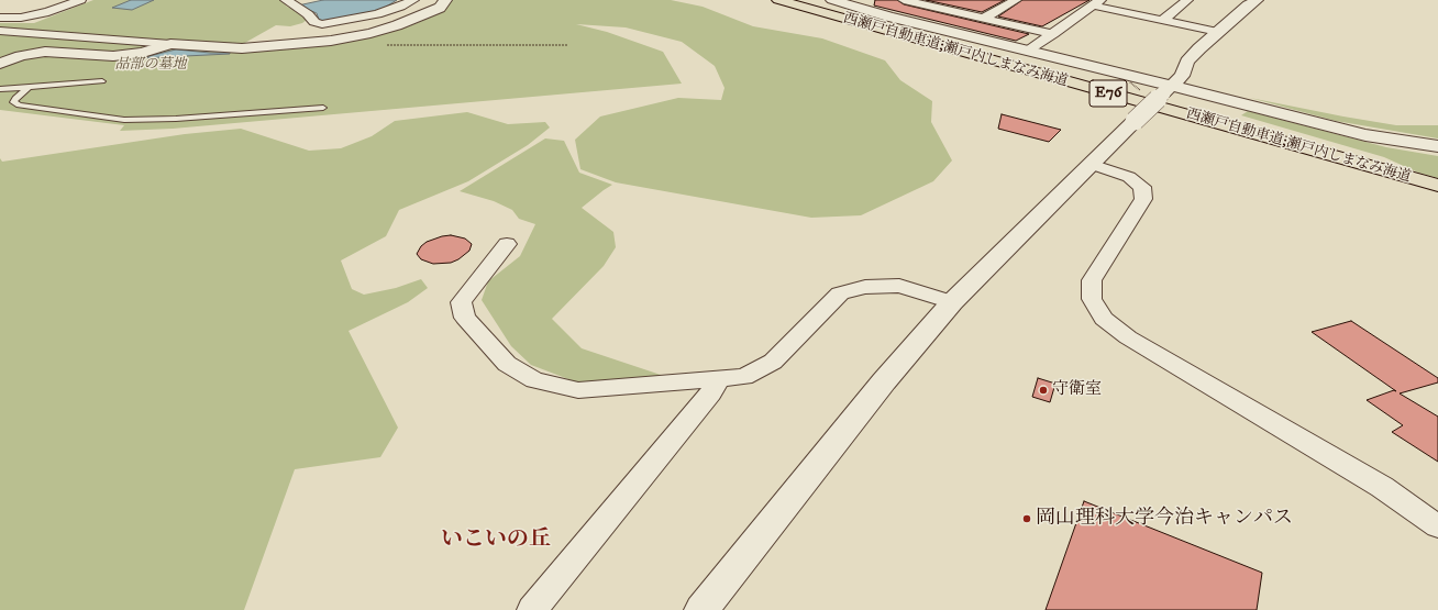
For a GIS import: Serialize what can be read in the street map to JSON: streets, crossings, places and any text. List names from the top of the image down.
{
  "streets": {
    "highway": ["西瀬戸自動車道;瀬戸内しまなみ海道", "E76"]
  },
  "districts": ["いこいの丘"],
  "parks": ["品部の墓地"],
  "places": ["守衛室", "岡山理科大学今治キャンパス"]
}
